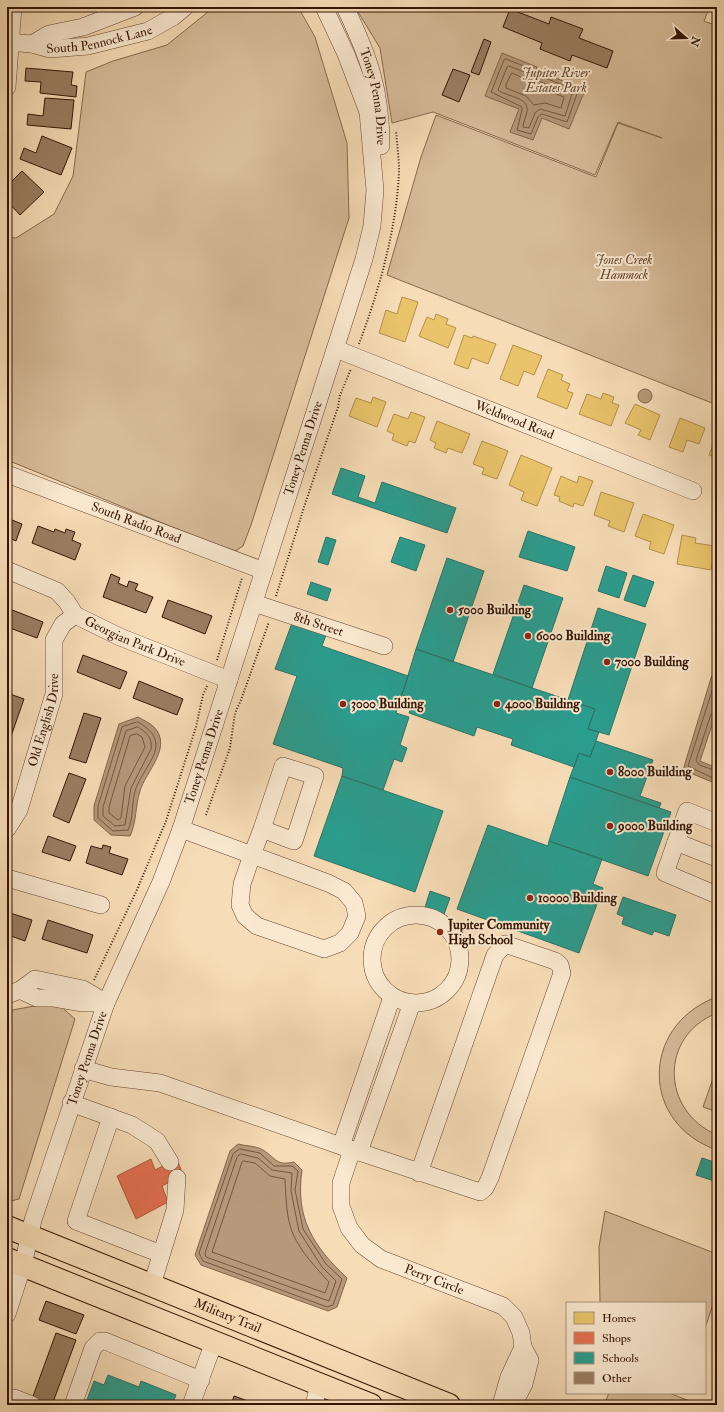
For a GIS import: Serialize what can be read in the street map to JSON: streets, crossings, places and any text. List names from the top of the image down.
{
  "streets": {
    "main road": ["Military Trail"],
    "street": [
      "South Pennock Lane",
      "Toney Penna Drive",
      "Weldwood Road",
      "South Radio Road",
      "8th Street",
      "Georgian Park Drive",
      "Old English Drive",
      "Perry Circle"
    ]
  },
  "crossings": [
    ["Toney Penna Drive", "Weldwood Road"],
    ["Toney Penna Drive", "South Radio Road"],
    ["Toney Penna Drive", "8th Street"],
    ["Toney Penna Drive", "Georgian Park Drive"],
    ["Toney Penna Drive", "Military Trail"],
    ["Georgian Park Drive", "Old English Drive"]
  ],
  "parks": ["Jupiter River Estates Park", "Jones Creek Hammock"],
  "places": [
    "5000 Building",
    "6000 Building",
    "7000 Building",
    "3000 Building",
    "4000 Building",
    "8000 Building",
    "9000 Building",
    "10000 Building",
    "Jupiter Community High School"
  ],
  "legend": [
    "Homes",
    "Shops",
    "Schools",
    "Other"
  ],
  "north": "right"
}
